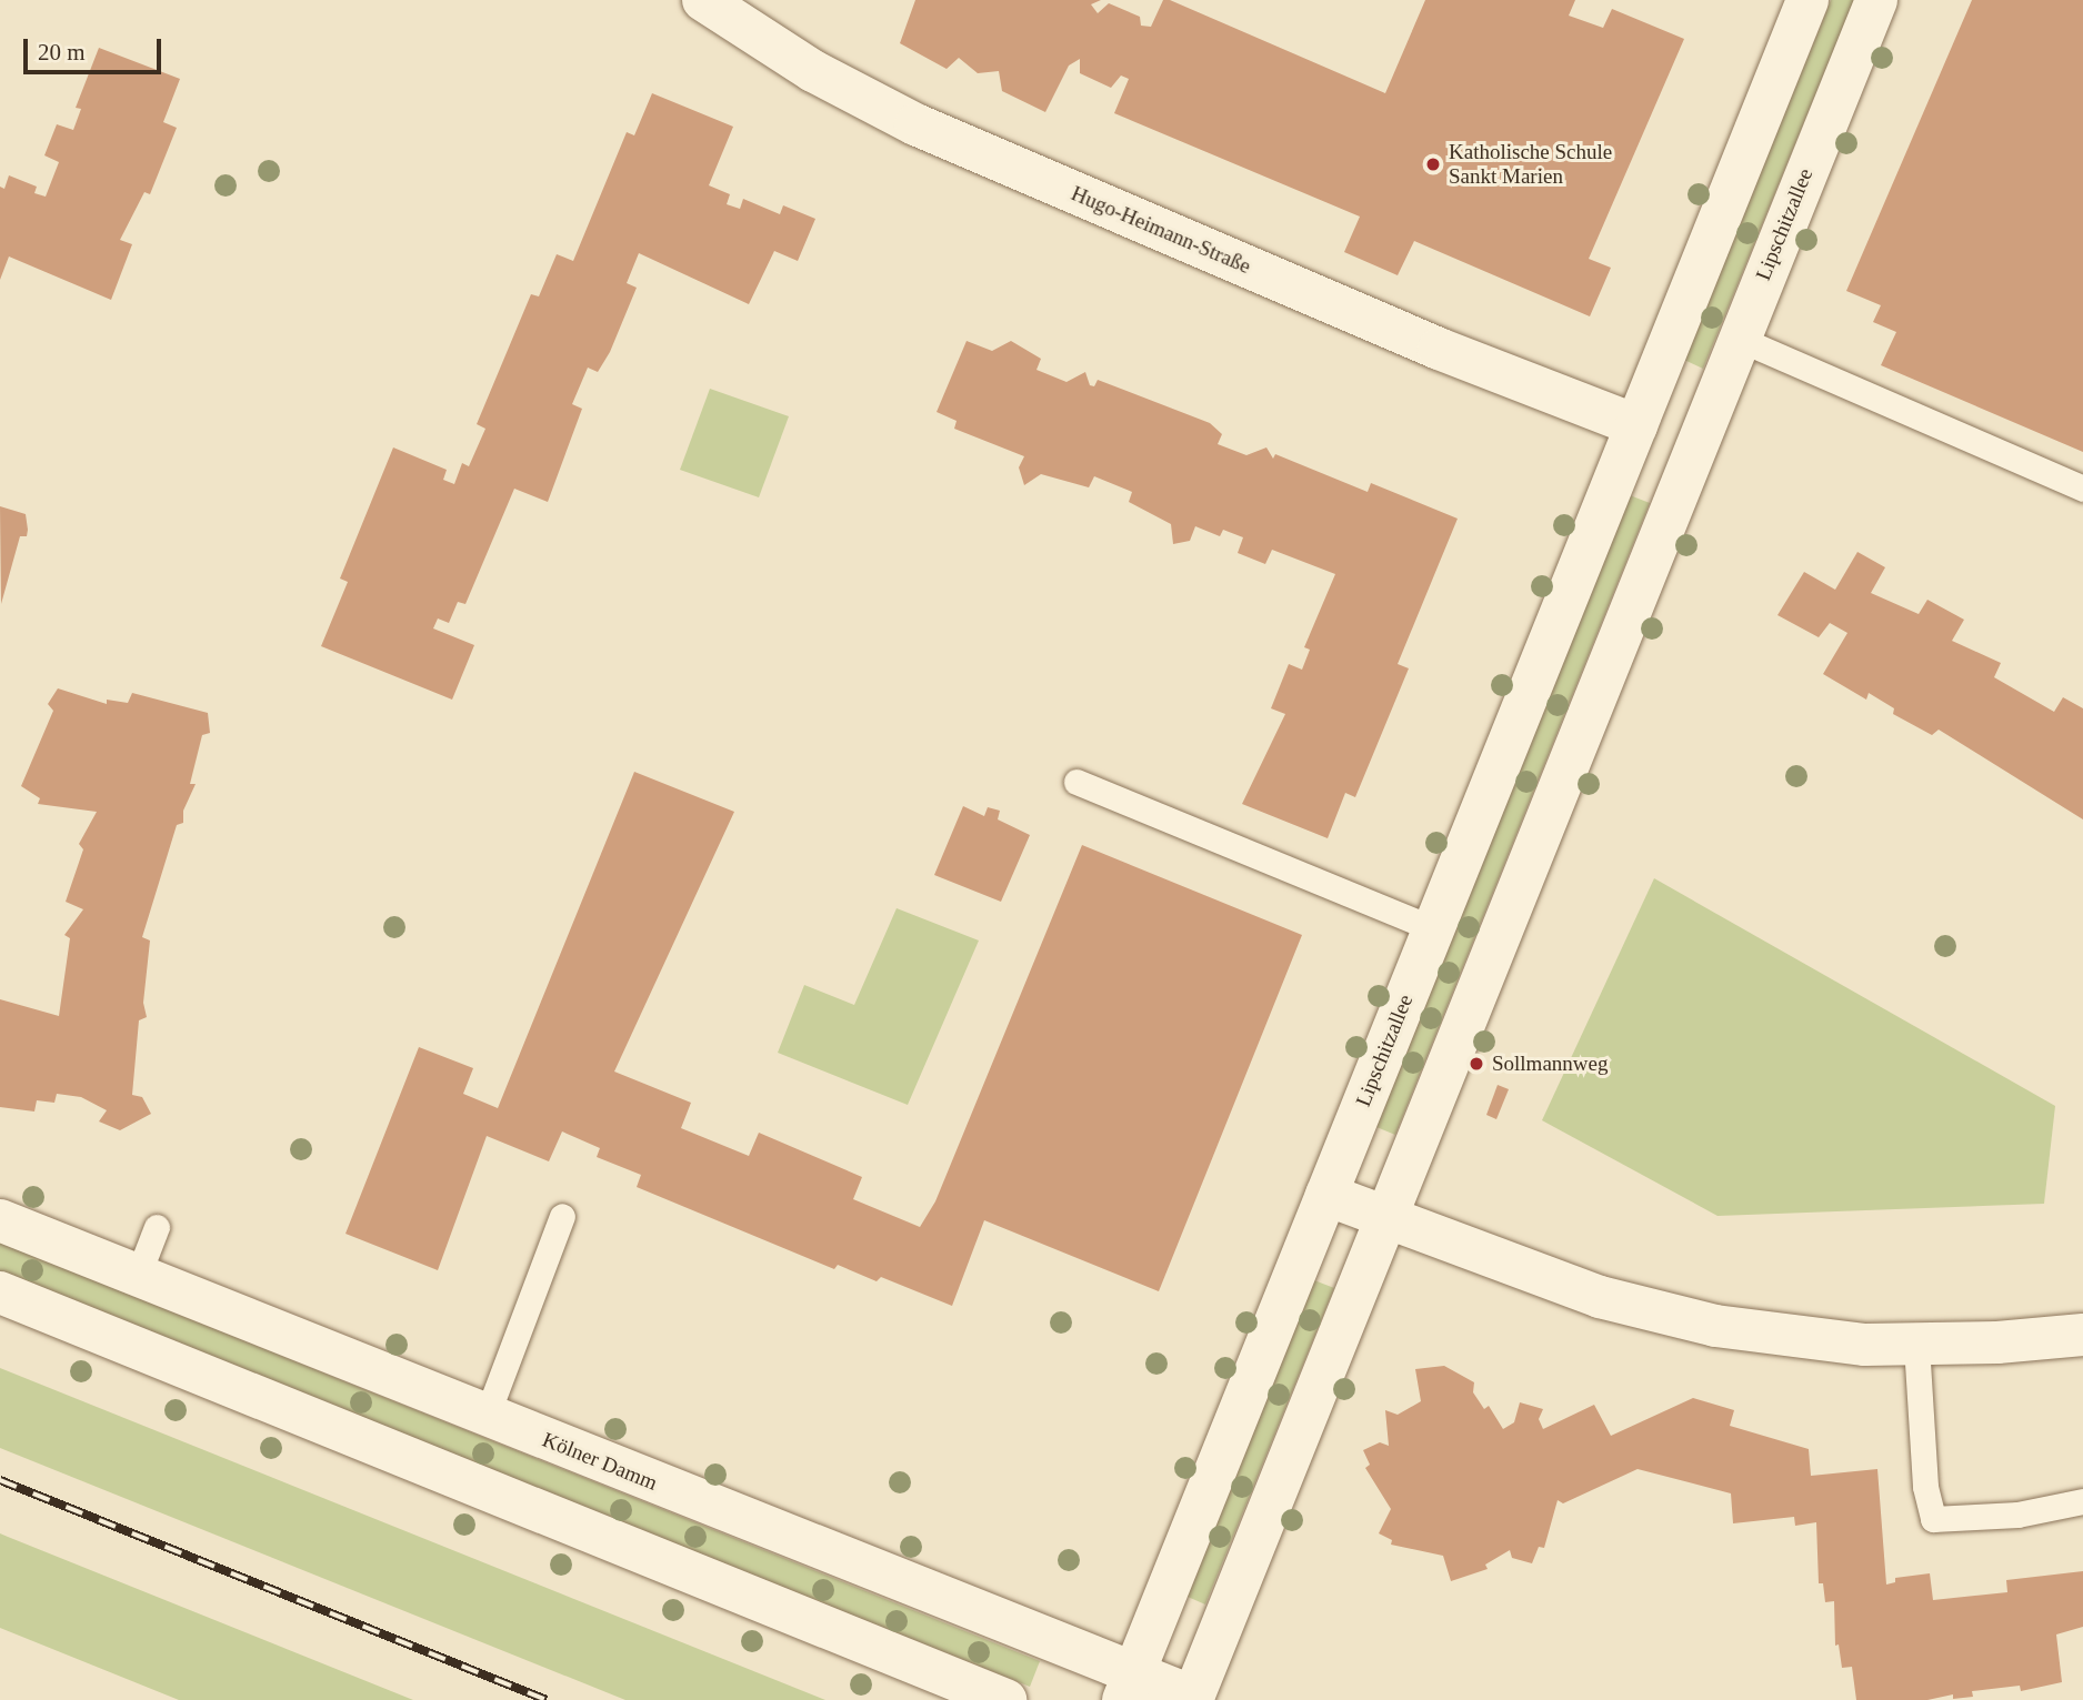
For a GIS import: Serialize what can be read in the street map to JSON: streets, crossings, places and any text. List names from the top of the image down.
{
  "streets": {
    "street": ["Lipschitzallee", "Hugo-Heimann-Straße", "Kölner Damm"]
  },
  "crossings": [
    ["Lipschitzallee", "Hugo-Heimann-Straße"],
    ["Lipschitzallee", "Kölner Damm"]
  ],
  "places": ["Katholische Schule Sankt Marien", "Sollmannweg"],
  "scale_bar": "20 m"
}
